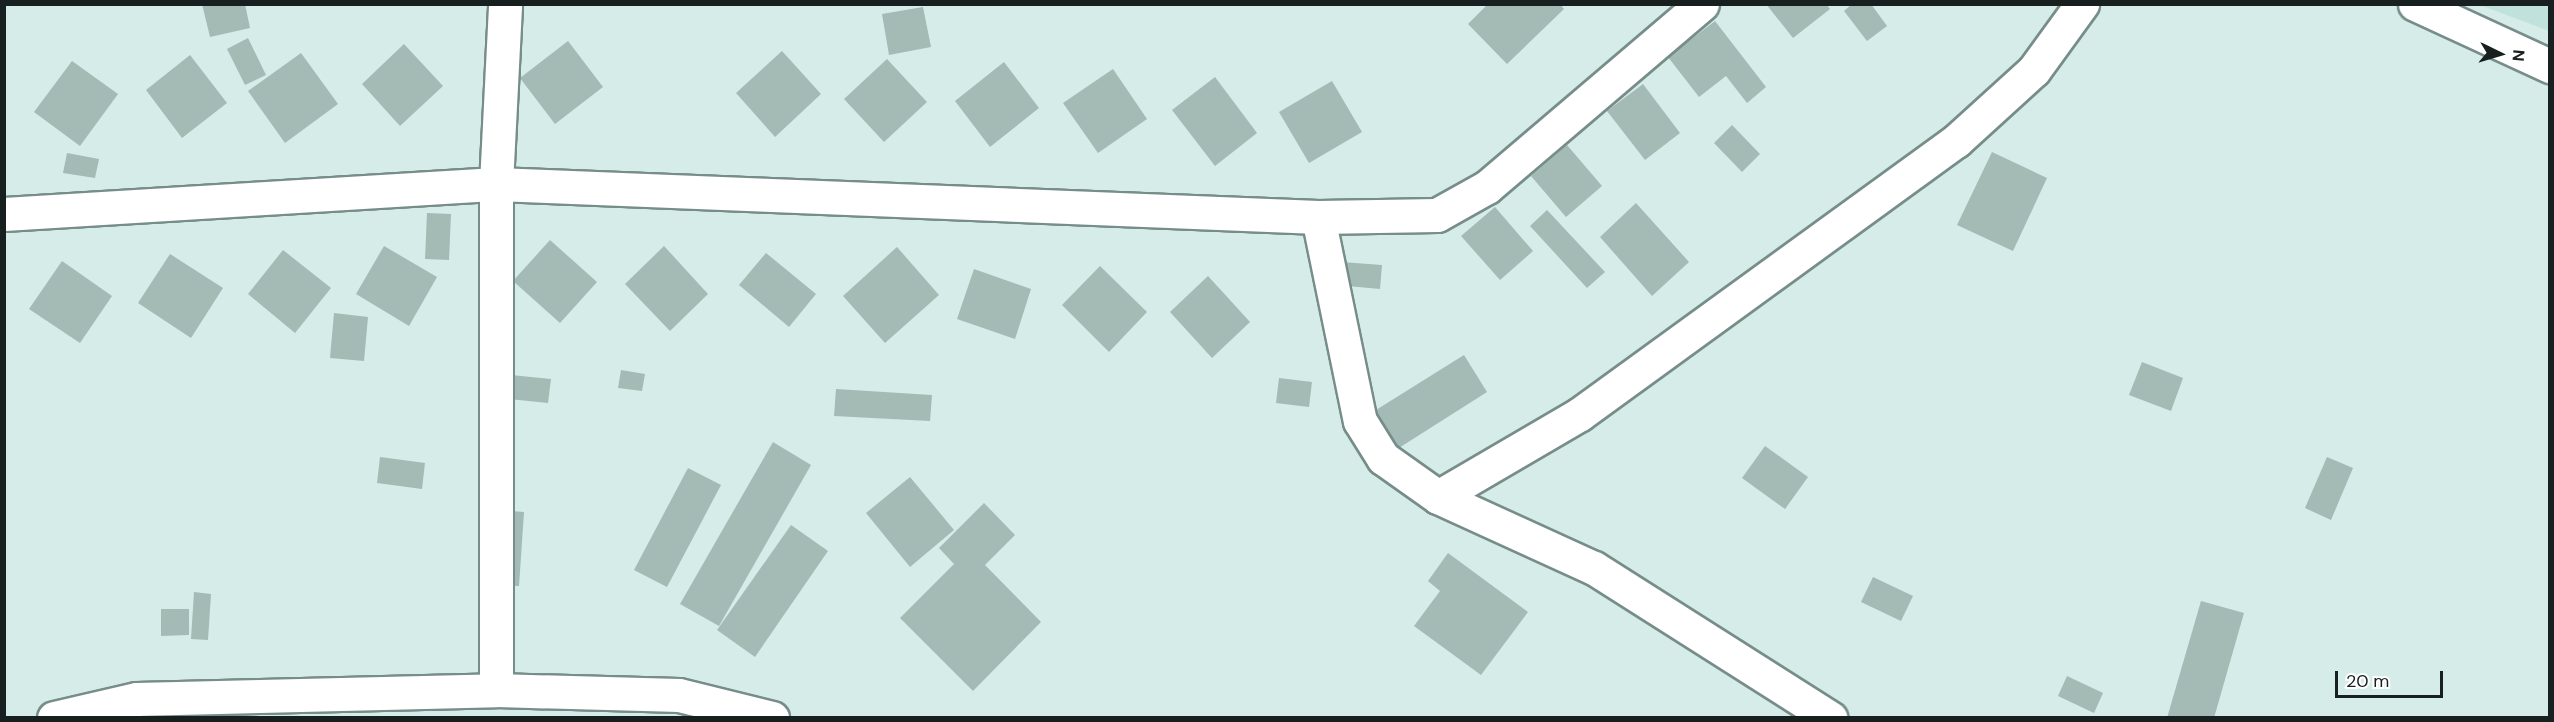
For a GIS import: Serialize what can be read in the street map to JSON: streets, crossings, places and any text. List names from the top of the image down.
{
  "scale_bar": "20 m",
  "north": "right"
}
